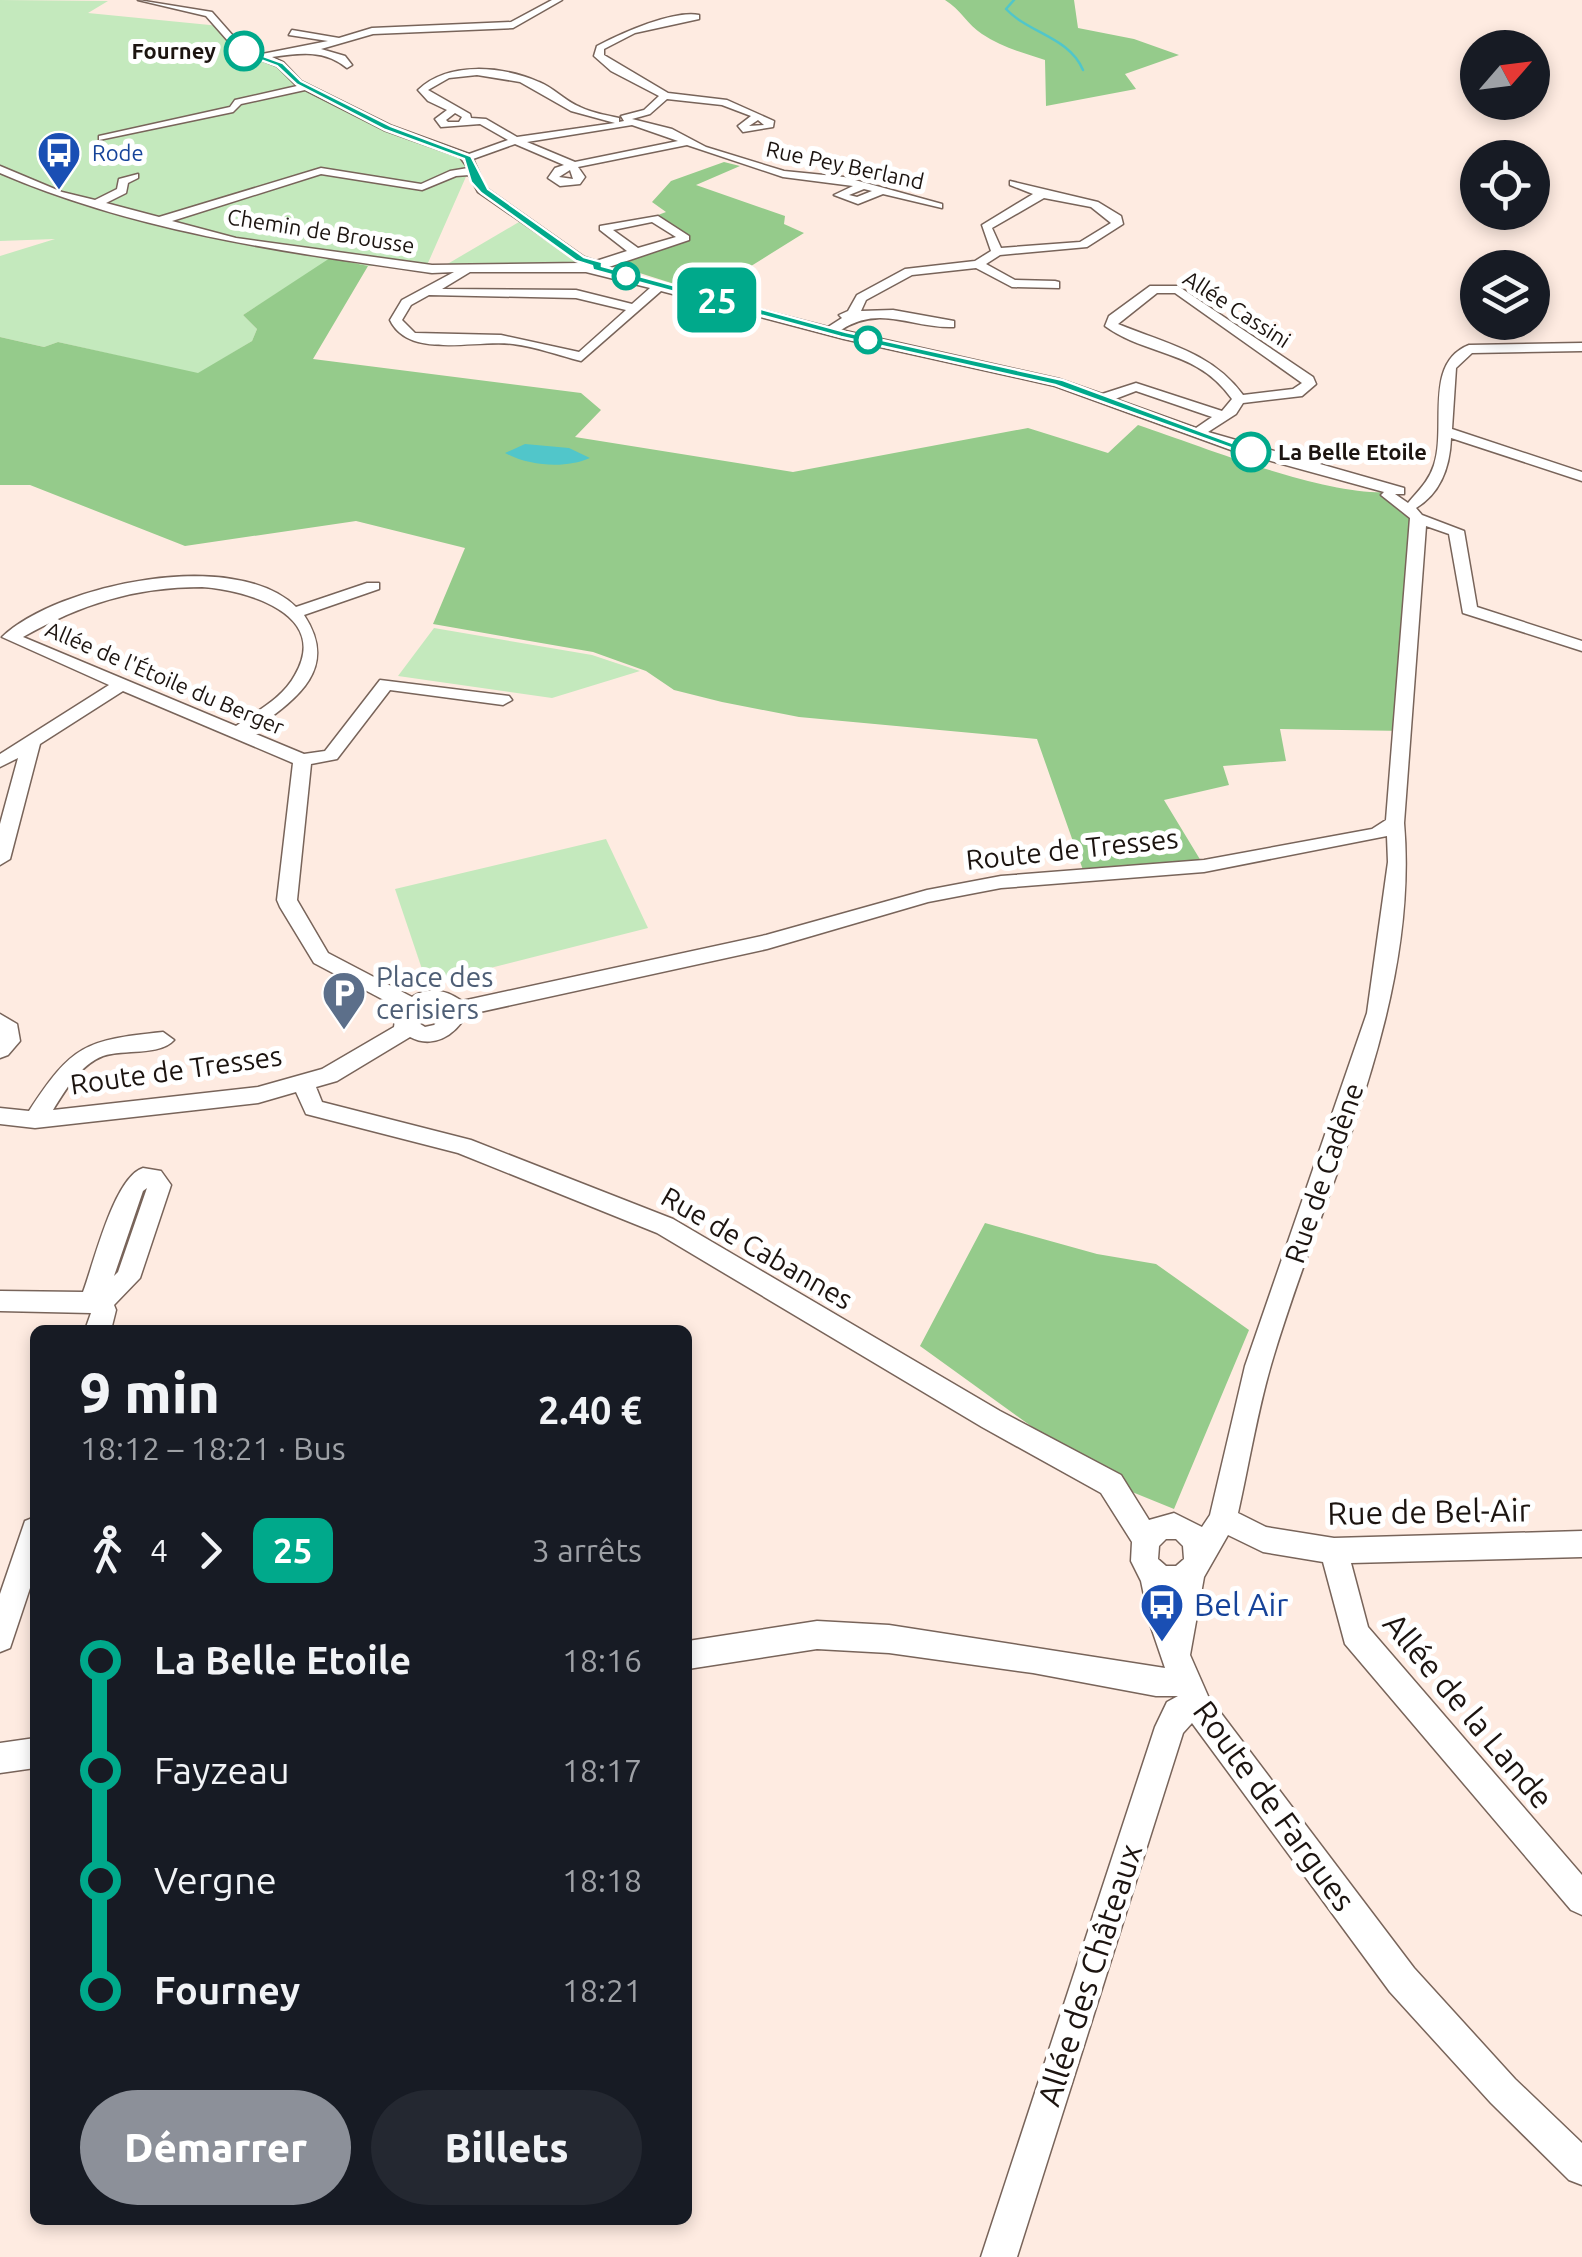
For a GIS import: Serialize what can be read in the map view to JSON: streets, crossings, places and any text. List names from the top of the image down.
{
  "streets": {
    "street": [
      "Rue Pey Berland",
      "Chemin de Brousse",
      "Allée Cassini",
      "Allée de l'Étoile du Berger",
      "Route de Tresses",
      "Rue de Cadène",
      "Rue de Cabannes",
      "Rue de Bel-Air",
      "Allée de la Lande",
      "Route de Fargues",
      "Allée des Châteaux"
    ]
  },
  "crossings": [
    ["Route de Tresses", "Rue de Cadène"],
    ["Route de Tresses", "Rue de Cabannes"],
    ["Rue de Cadène", "Rue de Cabannes"],
    ["Rue de Cadène", "Rue de Bel-Air"],
    ["Rue de Bel-Air", "Allée de la Lande"],
    ["Route de Fargues", "Allée des Châteaux"]
  ],
  "places": {
    "other": ["Fourney", "La Belle Etoile"],
    "bus stop": ["Rode", "Bel Air"],
    "parking": ["Place des cerisiers"]
  },
  "lines": ["bus line 25"],
  "north": "top right",
  "page": {
    "on_map": "25",
    "heading": ["9 min", "18:12 – 18:21 · Bus", "2.40 €"],
    "legs": ["4", "25", "3 arrêts"],
    "list": [
      {
        "name": "La Belle Etoile",
        "value": "18:16"
      },
      {
        "name": "Fayzeau",
        "value": "18:17"
      },
      {
        "name": "Vergne",
        "value": "18:18"
      },
      {
        "name": "Fourney",
        "value": "18:21"
      }
    ],
    "buttons": ["Démarrer", "Billets"]
  }
}
